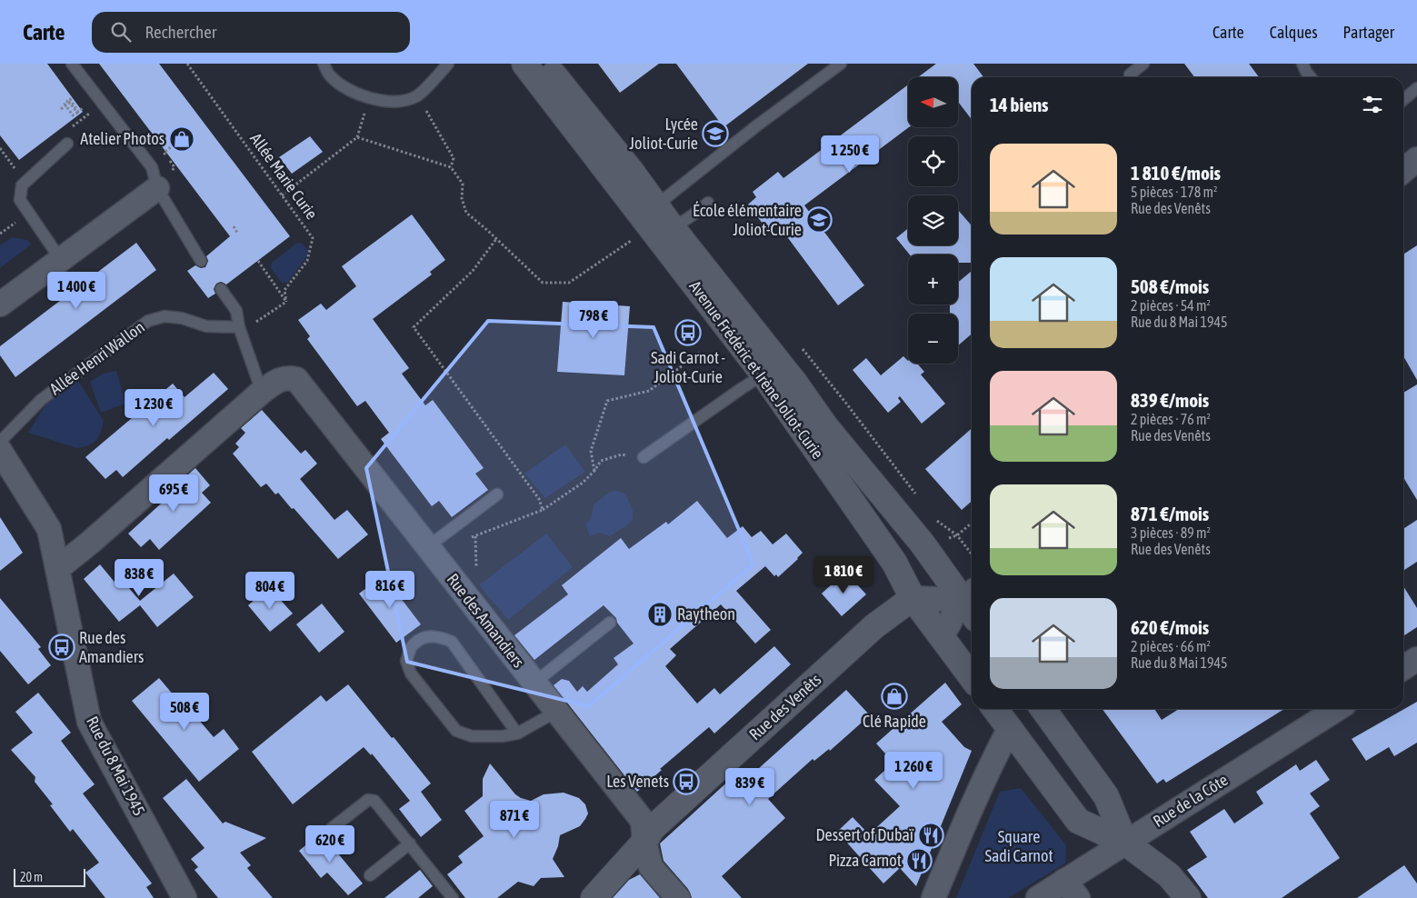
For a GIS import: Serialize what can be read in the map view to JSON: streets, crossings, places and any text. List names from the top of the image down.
{
  "streets": {
    "main road": ["Avenue Frédéric et Irène Joliot-Curie", "Rue des Venêts"],
    "street": ["Rue des Amandiers", "Rue du 8 Mai 1945", "Rue de la Côte"],
    "lane": ["Allée Henri Wallon"],
    "path": ["Allée Marie Curie"]
  },
  "crossings": [
    ["Avenue Frédéric et Irène Joliot-Curie", "Rue des Venêts"],
    ["Rue des Amandiers", "Rue des Venêts"],
    ["Rue des Amandiers", "Rue du 8 Mai 1945"]
  ],
  "parks": ["Square Sadi Carnot"],
  "places": {
    "school or university": ["Lycée Joliot-Curie", "École élémentaire Joliot-Curie"],
    "shop": ["Atelier Photos", "Clé Rapide"],
    "bus stop": ["Sadi Carnot - Joliot-Curie", "Rue des Amandiers", "Les Venets"],
    "building": ["Raytheon"],
    "restaurant": ["Dessert of Dubaï", "Pizza Carnot"]
  },
  "scale_bar": "20 m",
  "north": "left",
  "page": {
    "header": "Carte",
    "search": "Rechercher",
    "nav": ["Carte", "Calques", "Partager"],
    "map_buttons": ["+", "−"],
    "heading": "14 biens",
    "list": [
      {
        "name": "1 810 €/mois",
        "note": "5 pièces · 178 m² · Rue des Venêts"
      },
      {
        "name": "508 €/mois",
        "note": "2 pièces · 54 m² · Rue du 8 Mai 1945"
      },
      {
        "name": "839 €/mois",
        "note": "2 pièces · 76 m² · Rue des Venêts"
      },
      {
        "name": "871 €/mois",
        "note": "3 pièces · 89 m² · Rue des Venêts"
      },
      {
        "name": "620 €/mois",
        "note": "2 pièces · 66 m² · Rue du 8 Mai 1945"
      }
    ],
    "price": [
      "1 250 €",
      "1 400 €",
      "798 €",
      "1 230 €",
      "695 €",
      "1 810 €",
      "838 €",
      "816 €",
      "804 €",
      "508 €",
      "1 260 €",
      "839 €",
      "871 €",
      "620 €"
    ],
    "scale": "20 m"
  }
}
